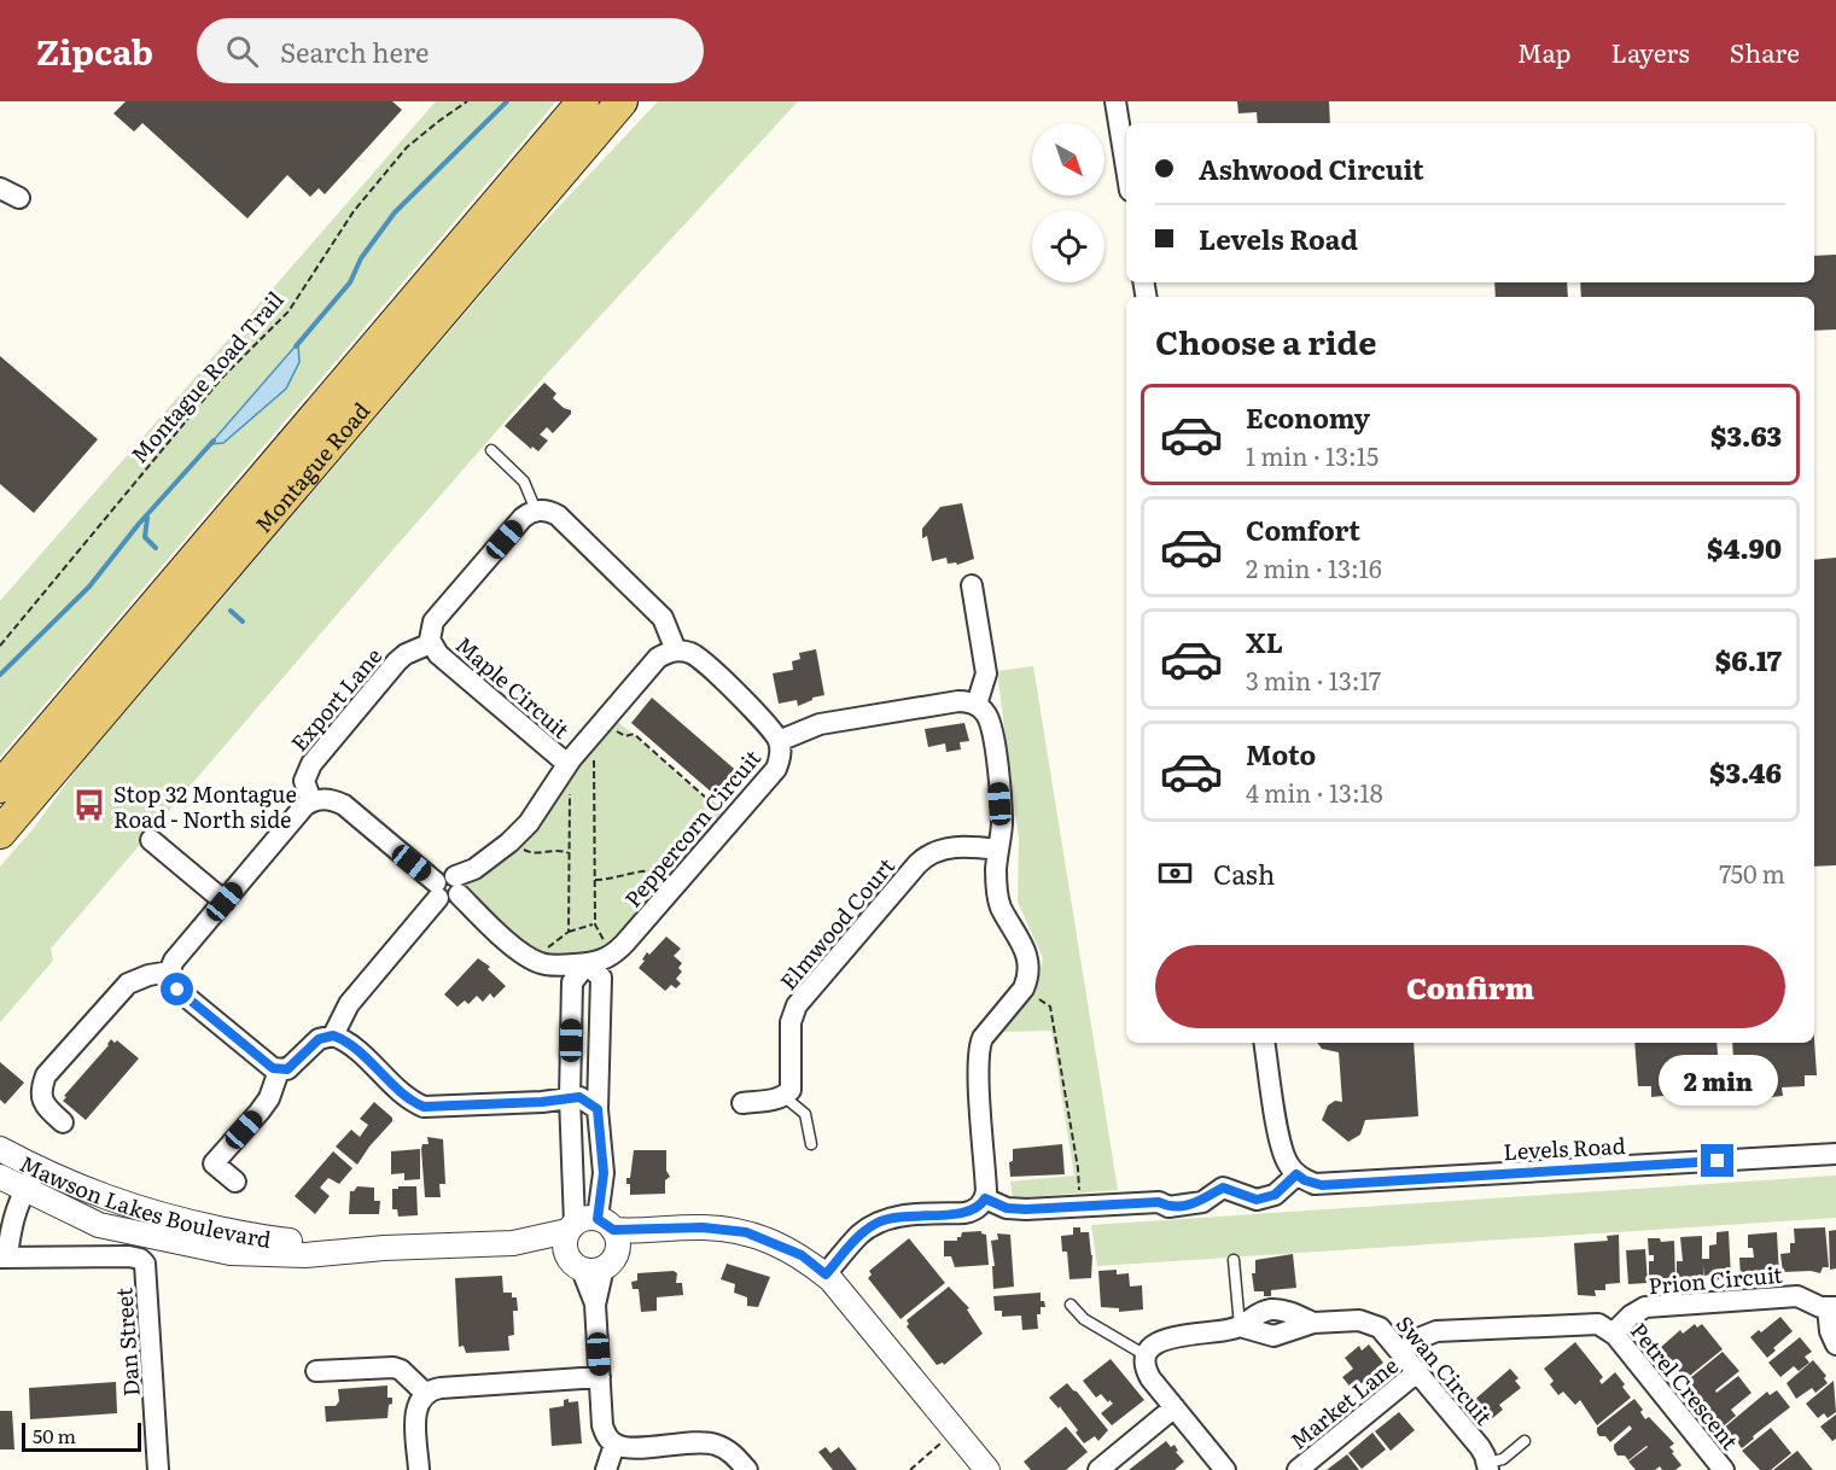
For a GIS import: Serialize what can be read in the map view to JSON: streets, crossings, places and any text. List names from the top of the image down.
{
  "streets": {
    "main road": ["Montague Road"],
    "street": [
      "Maple Circuit",
      "Export Lane",
      "Peppercorn Circuit",
      "Elmwood Court",
      "Levels Road",
      "Mawson Lakes Boulevard",
      "Prion Circuit",
      "Dan Street",
      "Swan Circuit",
      "Petrel Crescent",
      "Market Lane"
    ],
    "path": ["Montague Road Trail"]
  },
  "crossings": [
    ["Maple Circuit", "Export Lane"],
    ["Prion Circuit", "Petrel Crescent"],
    ["Swan Circuit", "Petrel Crescent"],
    ["Swan Circuit", "Market Lane"]
  ],
  "places": {
    "bus stop": ["Stop 32 Montague Road - North side"]
  },
  "scale_bar": "50 m",
  "north": "bottom right",
  "page": {
    "header": "Zipcab",
    "search": "Search here",
    "nav": ["Map", "Layers", "Share"],
    "banner": ["Ashwood Circuit", "Levels Road"],
    "heading": "Choose a ride",
    "list": [
      {
        "name": "Economy",
        "note": "1 min · 13:15",
        "value": "$3.63"
      },
      {
        "name": "Comfort",
        "note": "2 min · 13:16",
        "value": "$4.90"
      },
      {
        "name": "XL",
        "note": "3 min · 13:17",
        "value": "$6.17"
      },
      {
        "name": "Moto",
        "note": "4 min · 13:18",
        "value": "$3.46"
      }
    ],
    "pay": ["Cash", "750 m"],
    "buttons": "Confirm",
    "bubble": "2 min",
    "scale": "50 m"
  }
}
